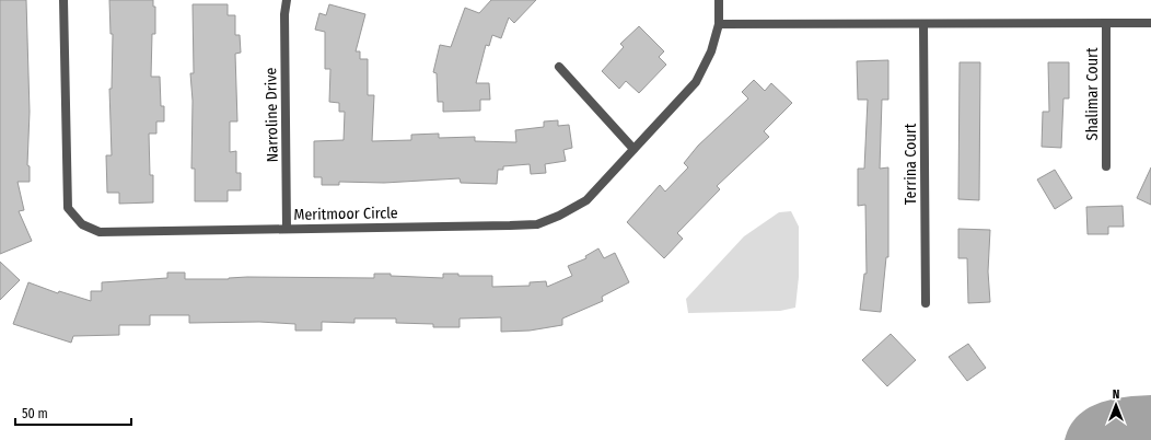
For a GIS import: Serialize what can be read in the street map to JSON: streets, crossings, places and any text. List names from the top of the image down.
{
  "streets": {
    "street": [
      "Shalimar Court",
      "Narroline Drive",
      "Terrina Court",
      "Meritmoor Circle"
    ]
  },
  "crossings": [
    ["Narroline Drive", "Meritmoor Circle"]
  ],
  "scale_bar": "50 m",
  "north": "top"
}
